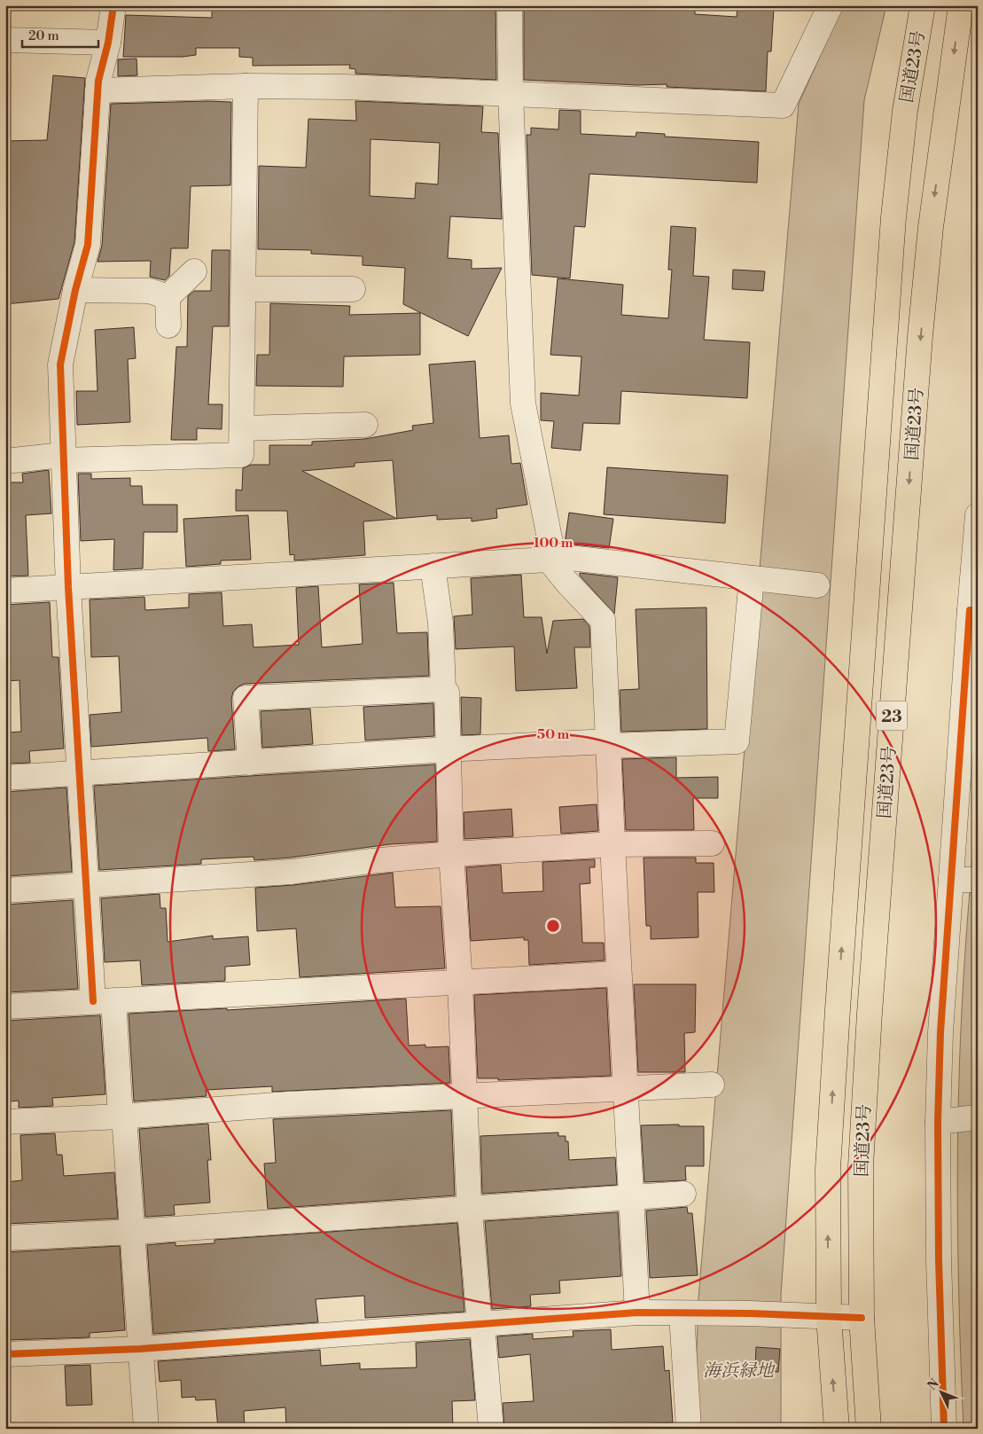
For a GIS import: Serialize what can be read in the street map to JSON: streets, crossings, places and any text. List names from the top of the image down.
{
  "streets": {
    "highway": ["国道23号", "23"]
  },
  "parks": ["海浜緑地"],
  "scale_bar": "20 m",
  "north": "top left",
  "rings": ["100 m", "50 m"]
}
